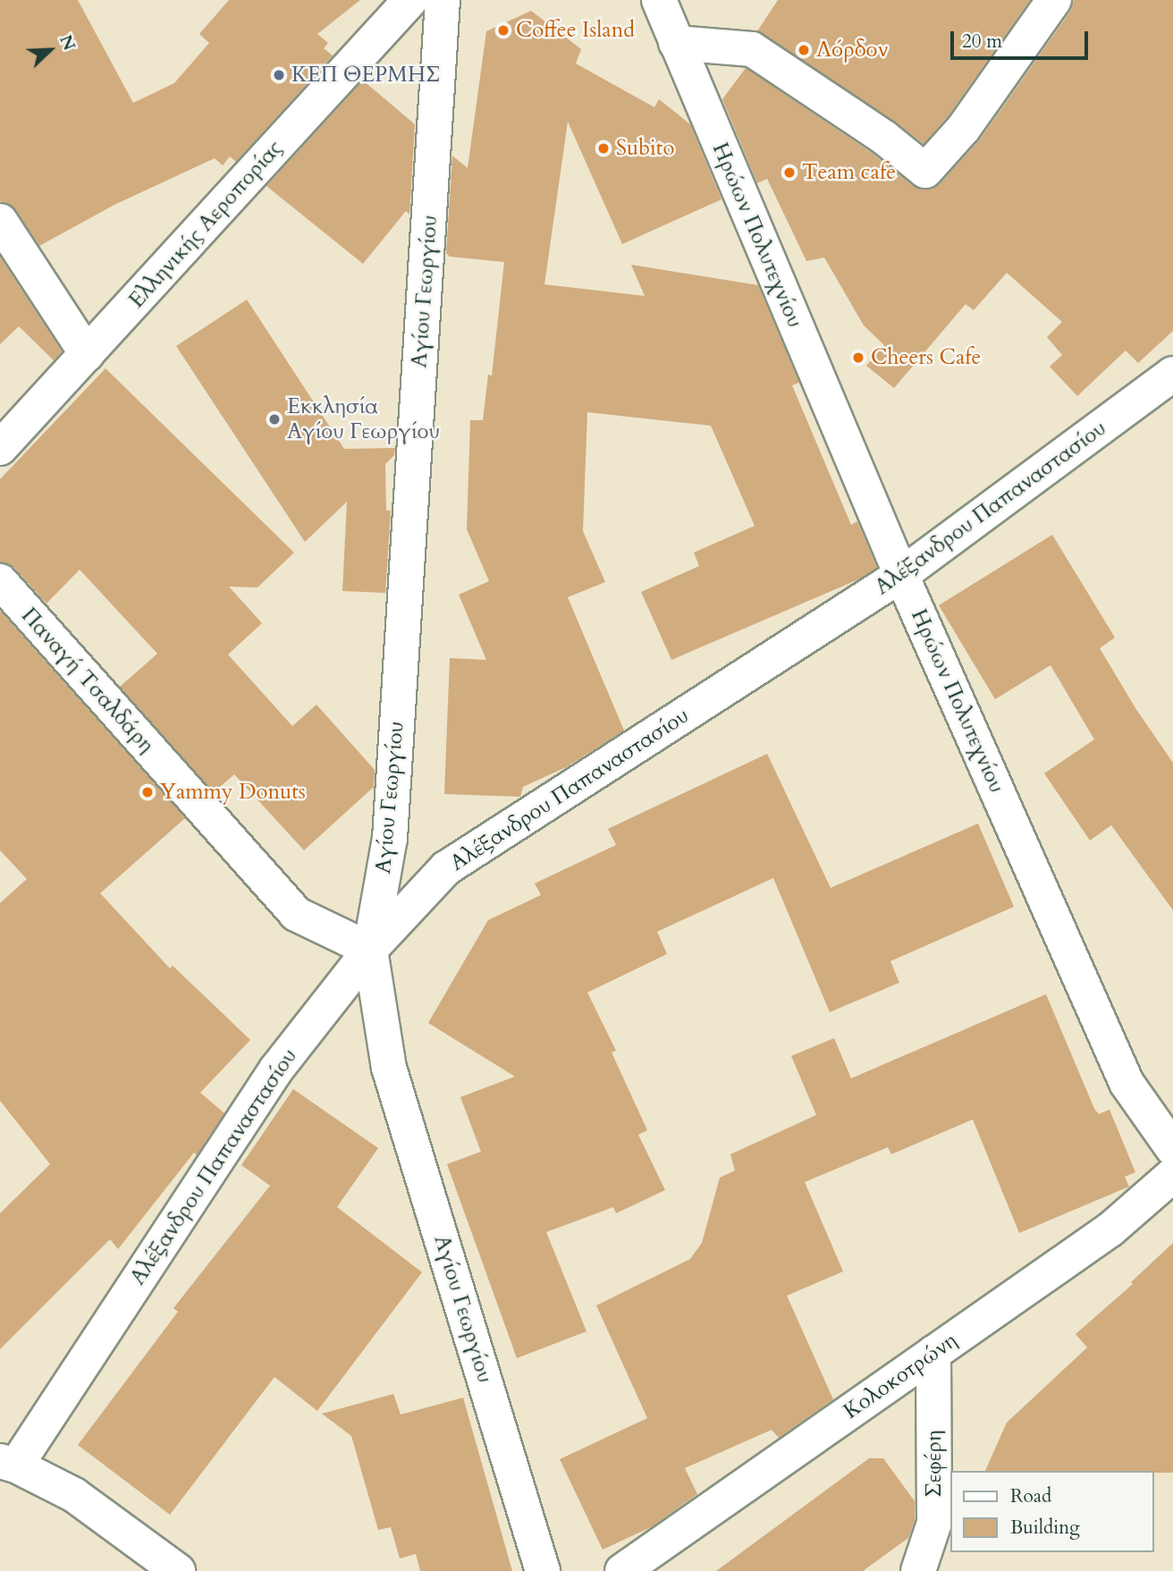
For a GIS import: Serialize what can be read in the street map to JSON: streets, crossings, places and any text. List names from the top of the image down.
{
  "streets": {
    "street": [
      "Ελληνικής Αεροπορίας",
      "Ηρώων Πολυτεχνίου",
      "Αγίου Γεωργίου",
      "Αλέξανδρου Παπαναστασίου",
      "Παναγή Τσαλδάρη",
      "Κολοκοτρώνη",
      "Σεφέρη"
    ]
  },
  "crossings": [
    ["Ηρώων Πολυτεχνίου", "Αλέξανδρου Παπαναστασίου"],
    ["Αγίου Γεωργίου", "Αλέξανδρου Παπαναστασίου"],
    ["Αγίου Γεωργίου", "Παναγή Τσαλδάρη"],
    ["Αλέξανδρου Παπαναστασίου", "Παναγή Τσαλδάρη"],
    ["Κολοκοτρώνη", "Σεφέρη"]
  ],
  "places": [
    "Coffee Island",
    "Λόρδον",
    "ΚΕΠ ΘΕΡΜΗΣ",
    "Subito",
    "Team cafe",
    "Cheers Cafe",
    "Εκκλησία Αγίου Γεωργίου",
    "Yammy Donuts"
  ],
  "legend": ["Road", "Building"],
  "scale_bar": "20 m",
  "north": "top right"
}
